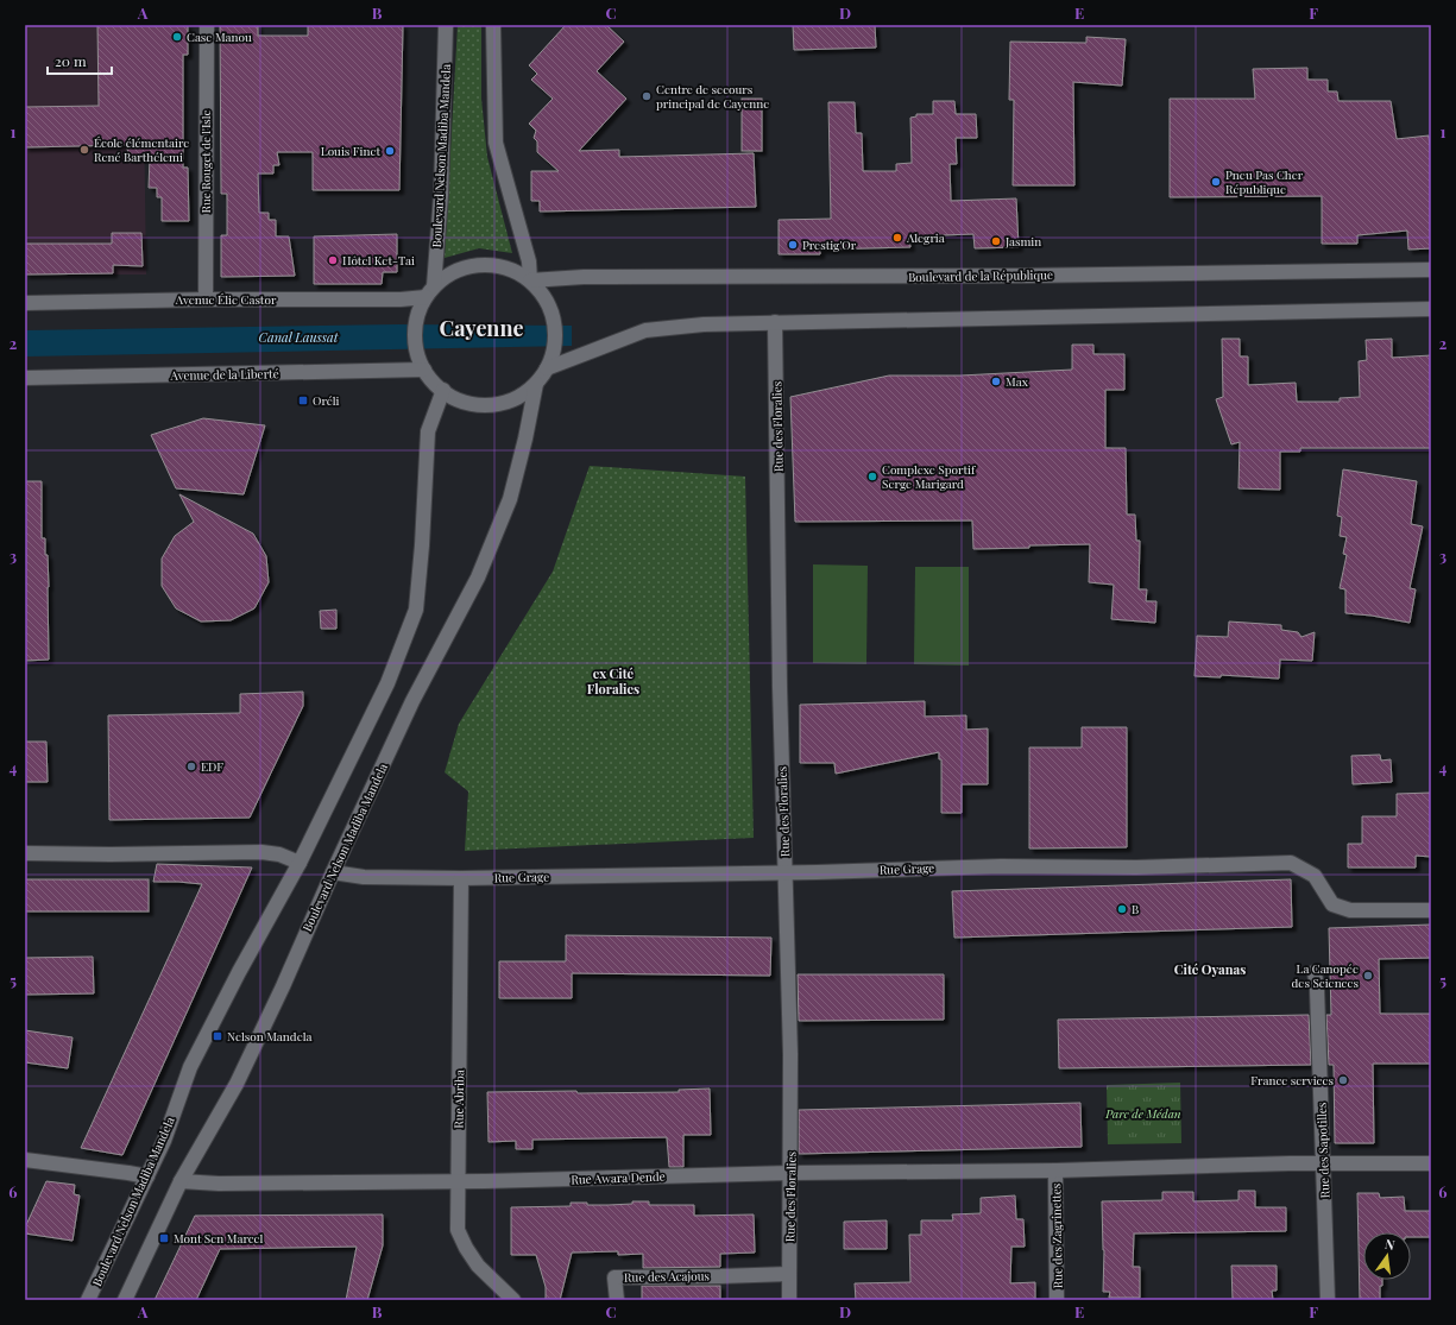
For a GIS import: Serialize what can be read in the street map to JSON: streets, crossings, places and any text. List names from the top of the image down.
{
  "streets": {
    "street": [
      "Boulevard Nelson Madiba Mandela",
      "Rue Rouget de l'Isle",
      "Boulevard de la République",
      "Avenue Élie Castor",
      "Avenue de la Liberté",
      "Rue des Floralies",
      "Rue Grage",
      "Rue Abriba",
      "Rue des Sapotilles",
      "Rue Awara Dende",
      "Rue des Zagrinettes",
      "Rue des Acajous"
    ]
  },
  "crossings": [
    ["Boulevard Nelson Madiba Mandela", "Boulevard de la République"],
    ["Boulevard Nelson Madiba Mandela", "Avenue Élie Castor"],
    ["Boulevard Nelson Madiba Mandela", "Avenue de la Liberté"],
    ["Boulevard Nelson Madiba Mandela", "Rue Grage"],
    ["Boulevard Nelson Madiba Mandela", "Rue Awara Dende"],
    ["Rue Rouget de l'Isle", "Avenue Élie Castor"],
    ["Boulevard de la République", "Avenue Élie Castor"],
    ["Boulevard de la République", "Avenue de la Liberté"],
    ["Avenue Élie Castor", "Avenue de la Liberté"],
    ["Rue des Floralies", "Rue Grage"],
    ["Rue des Floralies", "Rue Awara Dende"],
    ["Rue des Floralies", "Rue des Acajous"],
    ["Rue Grage", "Rue Abriba"],
    ["Rue Abriba", "Rue Awara Dende"],
    ["Rue des Sapotilles", "Rue Awara Dende"],
    ["Rue Awara Dende", "Rue des Zagrinettes"]
  ],
  "districts": ["Cayenne", "ex Cité Floralies", "Cité Oyanas"],
  "water": ["Canal Laussat"],
  "parks": ["Parc de Médan"],
  "places": {
    "other": [
      "Case Manou",
      "Centre de secours principal de Cayenne",
      "École élémentaire René Barthélemi",
      "Louis Finet",
      "Pneu Pas Cher République",
      "Alegria",
      "Jasmin",
      "Prestig'Or",
      "Hôtel Ket-Tai",
      "Max",
      "Complexe Sportif Serge Marigard",
      "EDF",
      "B",
      "La Canopée des Sciences",
      "France services"
    ],
    "transit": ["Oréli", "Nelson Mandela", "Mont Sen Marcel"]
  },
  "scale_bar": "20 m",
  "north": "top",
  "grid": {
    "columns": [
      "A",
      "B",
      "C",
      "D",
      "E",
      "F"
    ],
    "rows": [
      "1",
      "2",
      "3",
      "4",
      "5",
      "6"
    ]
  }
}
